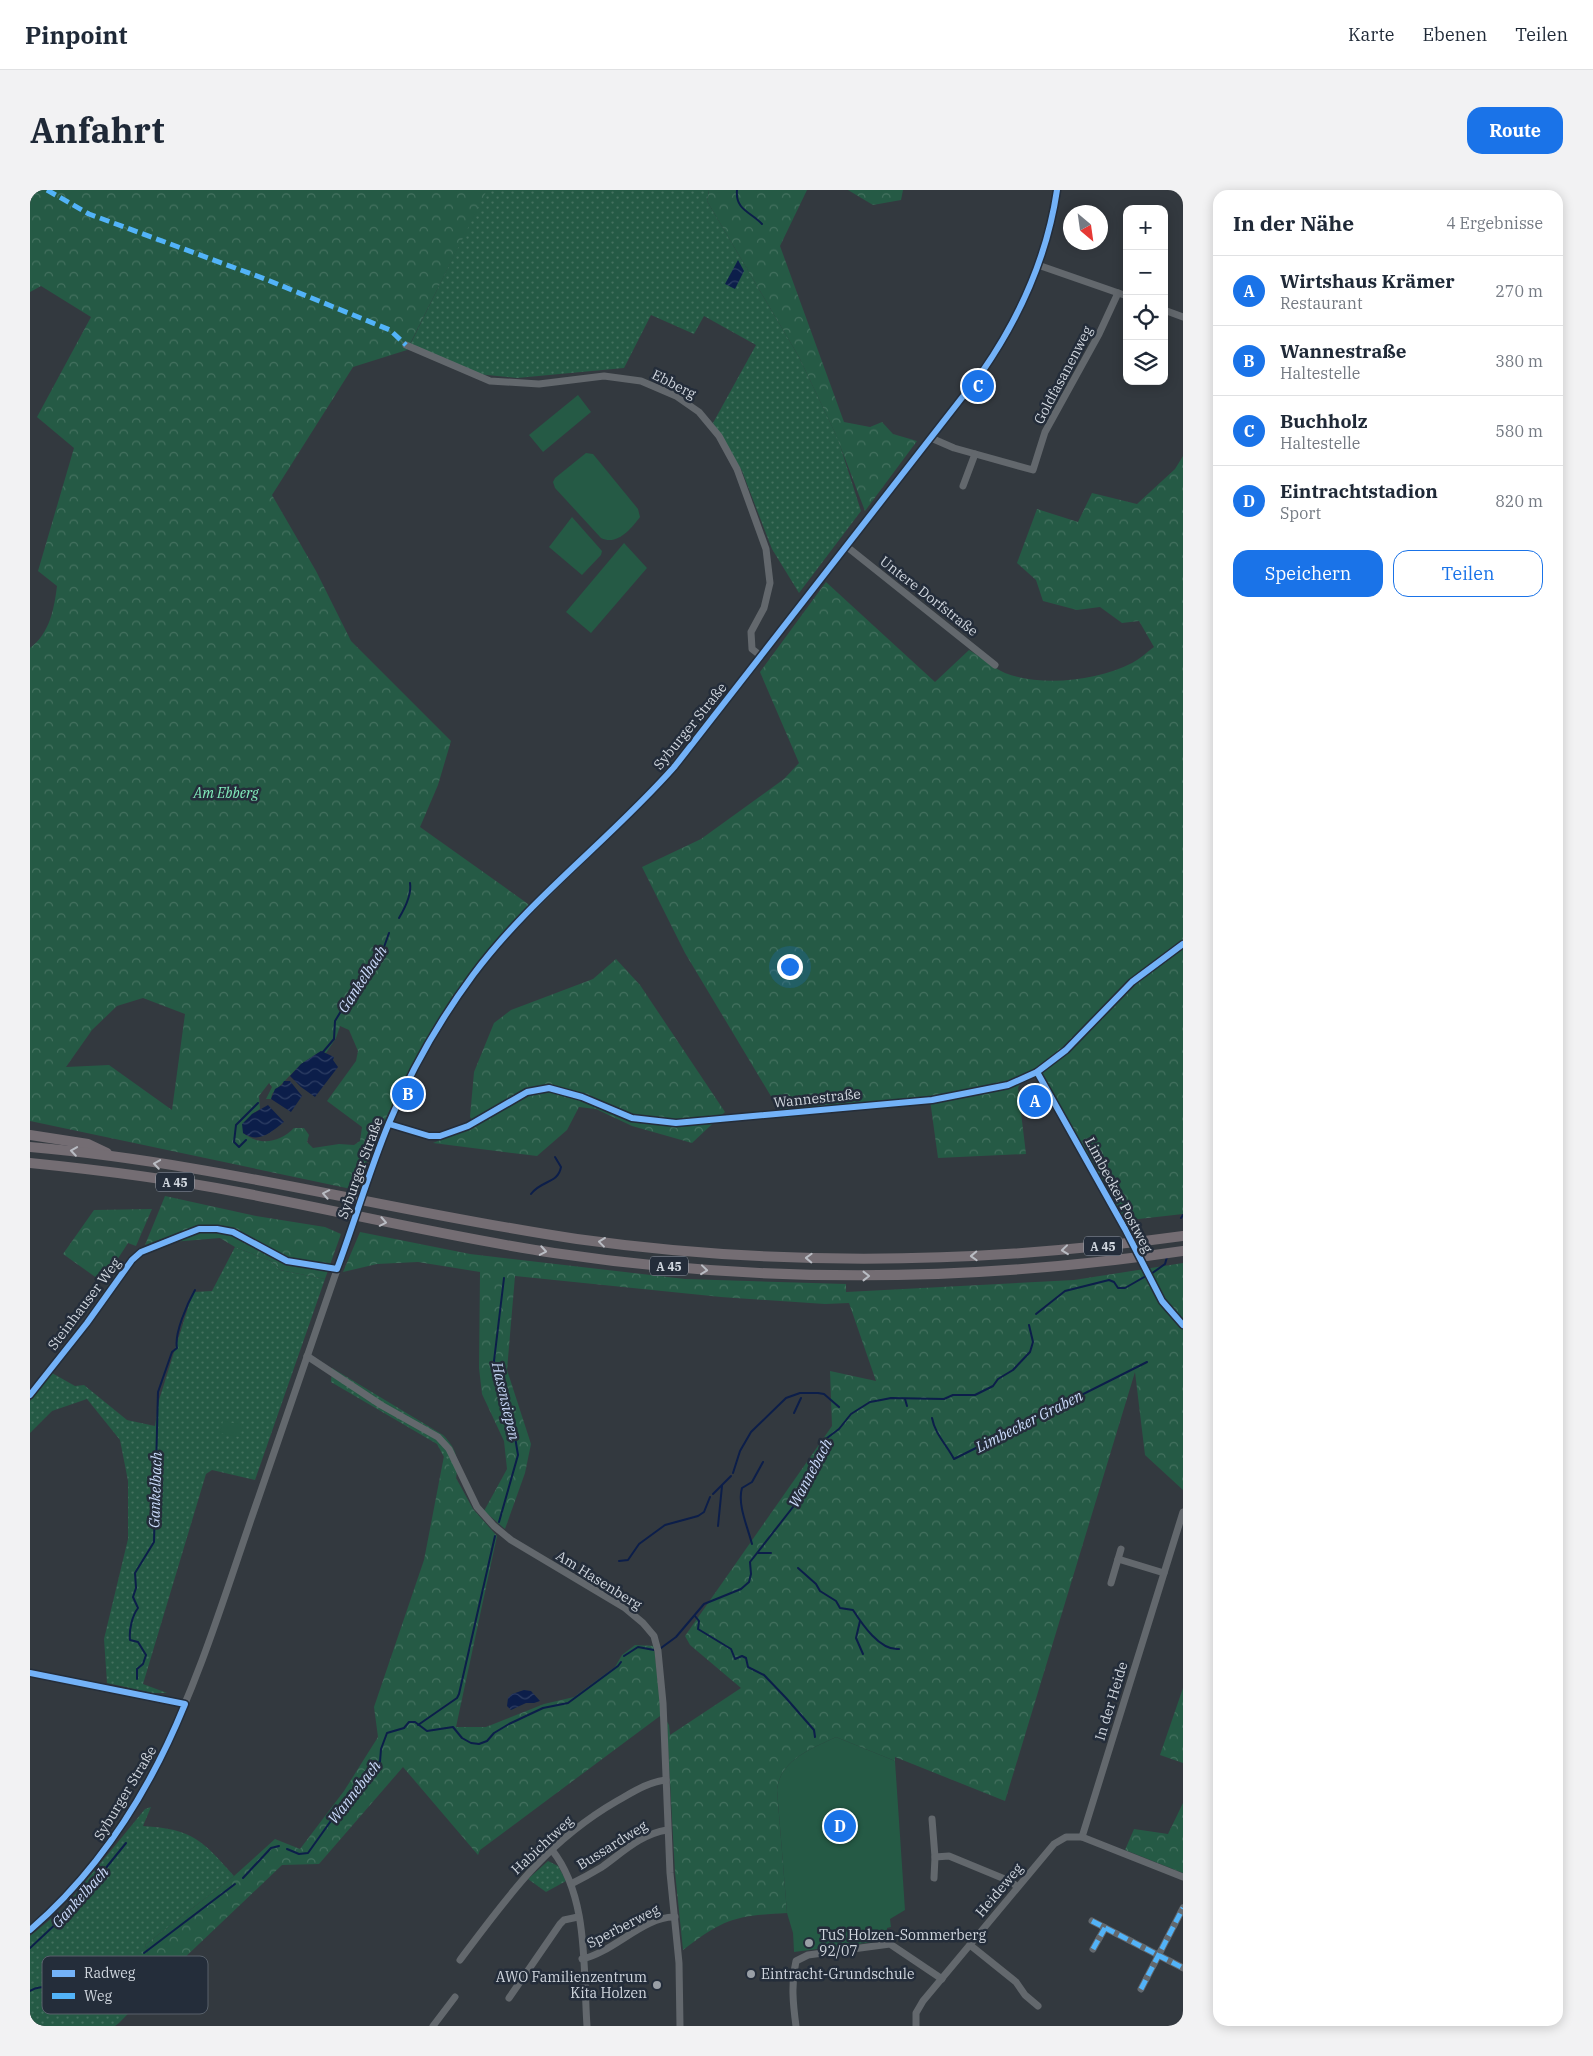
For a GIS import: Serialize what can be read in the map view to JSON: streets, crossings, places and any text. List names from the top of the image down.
{
  "streets": {
    "highway": ["A 45"],
    "street": [
      "Goldfasanenweg",
      "Ebberg",
      "Untere Dorfstraße",
      "Syburger Straße",
      "Wannestraße",
      "Limbecker Postweg",
      "Steinhauser Weg",
      "Am Hasenberg",
      "In der Heide",
      "Habichtweg",
      "Bussardweg",
      "Heideweg",
      "Sperberweg"
    ]
  },
  "crossings": [
    ["Goldfasanenweg", "Syburger Straße"],
    ["Ebberg", "Syburger Straße"],
    ["Untere Dorfstraße", "Syburger Straße"],
    ["Syburger Straße", "Wannestraße"],
    ["Syburger Straße", "Steinhauser Weg"],
    ["Syburger Straße", "Am Hasenberg"],
    ["Wannestraße", "Limbecker Postweg"],
    ["Am Hasenberg", "Habichtweg"],
    ["Am Hasenberg", "Bussardweg"],
    ["Am Hasenberg", "Sperberweg"],
    ["In der Heide", "Heideweg"]
  ],
  "water": [
    "Gankelbach",
    "Hasensiepen",
    "Limbecker Graben",
    "Wannebach"
  ],
  "parks": ["Am Ebberg"],
  "places": ["TuS Holzen-Sommerberg 92/07", "Eintracht-Grundschule", "AWO Familienzentrum Kita Holzen"],
  "legend": ["Radweg", "Weg"],
  "north": "bottom right",
  "page": {
    "header": "Pinpoint",
    "nav": ["Karte", "Ebenen", "Teilen"],
    "title": "Anfahrt",
    "buttons": [
      "Route",
      ["Speichern", "Teilen"]
    ],
    "heading": ["In der Nähe", "4 Ergebnisse"],
    "map_buttons": ["+", "−"],
    "list": [
      {
        "mark": "A",
        "name": "Wirtshaus Krämer",
        "note": "Restaurant",
        "value": "270 m"
      },
      {
        "mark": "B",
        "name": "Wannestraße",
        "note": "Haltestelle",
        "value": "380 m"
      },
      {
        "mark": "C",
        "name": "Buchholz",
        "note": "Haltestelle",
        "value": "580 m"
      },
      {
        "mark": "D",
        "name": "Eintrachtstadion",
        "note": "Sport",
        "value": "820 m"
      }
    ],
    "pins": [
      "C",
      "B",
      "A",
      "D"
    ]
  }
}
